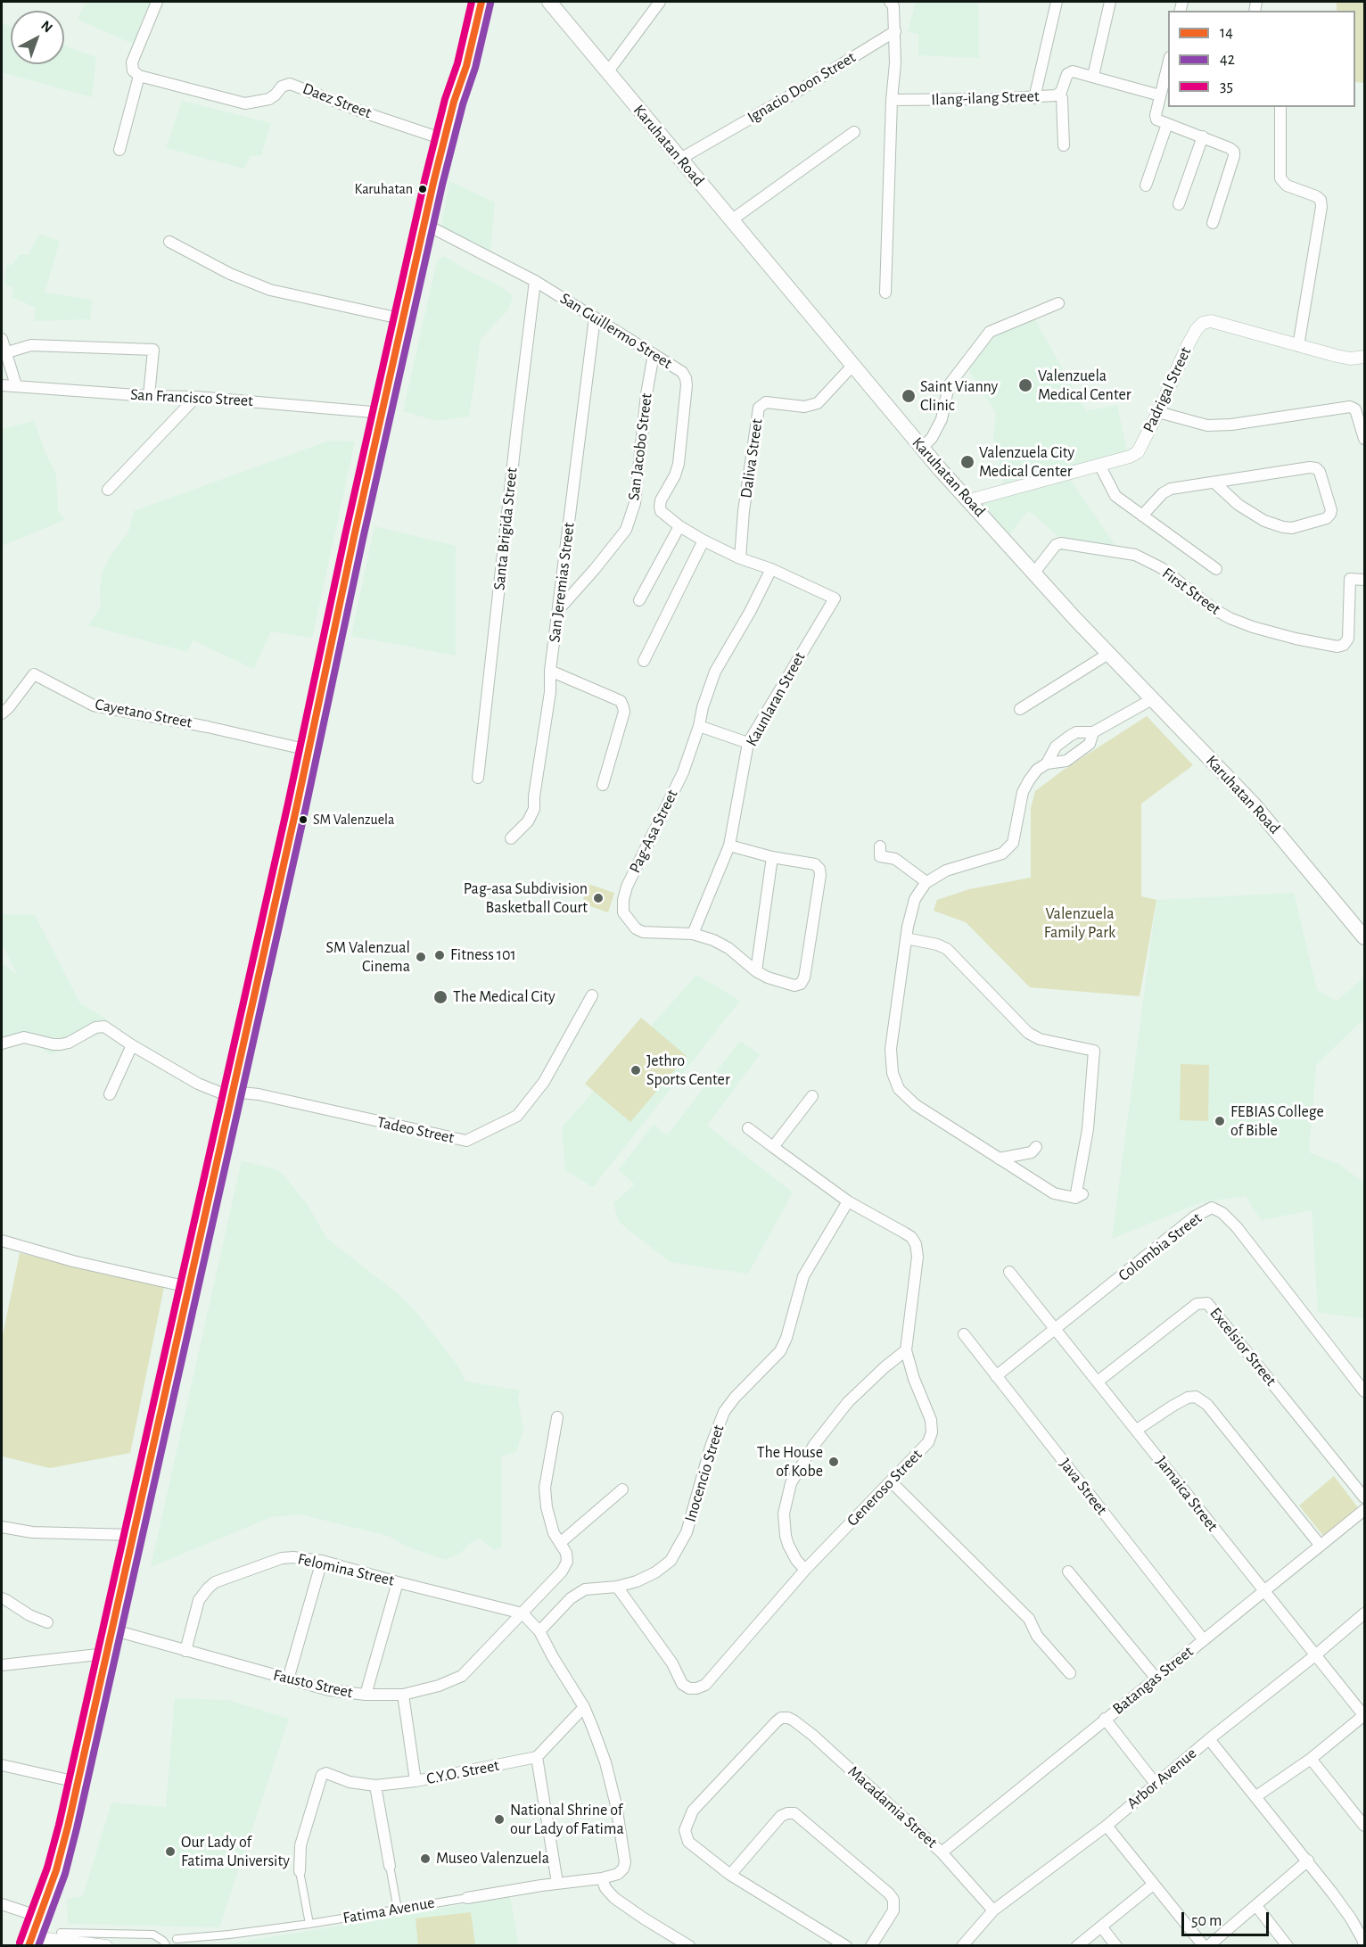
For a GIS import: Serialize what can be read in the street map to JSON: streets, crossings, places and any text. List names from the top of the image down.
{
  "streets": {
    "main road": ["Karuhatan Road"],
    "street": [
      "Ignacio Doon Street",
      "Ilang-ilang Street",
      "Daez Street",
      "San Guillermo Street",
      "Padrigal Street",
      "San Francisco Street",
      "San Jacobo Street",
      "Daliva Street",
      "Santa Brigida Street",
      "San Jeremias Street",
      "First Street",
      "Kaunlaran Street",
      "Cayetano Street",
      "Pag-Asa Street",
      "Tadeo Street",
      "Colombia Street",
      "Excelsior Street",
      "Inocencio Street",
      "Java Street",
      "Generoso Street",
      "Jamaica Street",
      "Felomina Street",
      "Batangas Street",
      "Fausto Street",
      "C.Y.O. Street",
      "Arbor Avenue",
      "Macadamia Street",
      "Fatima Avenue"
    ]
  },
  "crossings": [
    ["Ignacio Doon Street", "Karuhatan Road"],
    ["Karuhatan Road", "Padrigal Street"],
    ["Karuhatan Road", "Daliva Street"],
    ["Karuhatan Road", "First Street"],
    ["San Guillermo Street", "San Jacobo Street"],
    ["San Guillermo Street", "Daliva Street"],
    ["San Guillermo Street", "Santa Brigida Street"],
    ["San Guillermo Street", "San Jeremias Street"],
    ["San Guillermo Street", "Kaunlaran Street"],
    ["San Guillermo Street", "Pag-Asa Street"],
    ["San Jacobo Street", "San Jeremias Street"],
    ["Kaunlaran Street", "Pag-Asa Street"],
    ["Colombia Street", "Java Street"],
    ["Colombia Street", "Jamaica Street"],
    ["Excelsior Street", "Jamaica Street"],
    ["Inocencio Street", "Generoso Street"],
    ["Java Street", "Batangas Street"],
    ["Jamaica Street", "Batangas Street"],
    ["Jamaica Street", "Arbor Avenue"],
    ["Felomina Street", "Fausto Street"],
    ["Batangas Street", "Macadamia Street"],
    ["Arbor Avenue", "Macadamia Street"]
  ],
  "parks": ["Valenzuela Family Park"],
  "places": [
    "Karuhatan",
    "Valenzuela Medical Center",
    "Saint Vianny Clinic",
    "Valenzuela City Medical Center",
    "SM Valenzuela",
    "Pag-asa Subdivision Basketball Court",
    "Fitness 101",
    "SM Valenzual Cinema",
    "The Medical City",
    "Jethro Sports Center",
    "FEBIAS College of Bible",
    "The House of Kobe",
    "National Shrine of our Lady of Fatima",
    "Our Lady of Fatima University",
    "Museo Valenzuela"
  ],
  "lines": ["transit line 14", "transit line 35", "transit line 42"],
  "legend": ["14", "42", "35"],
  "scale_bar": "50 m",
  "north": "top right"
}
